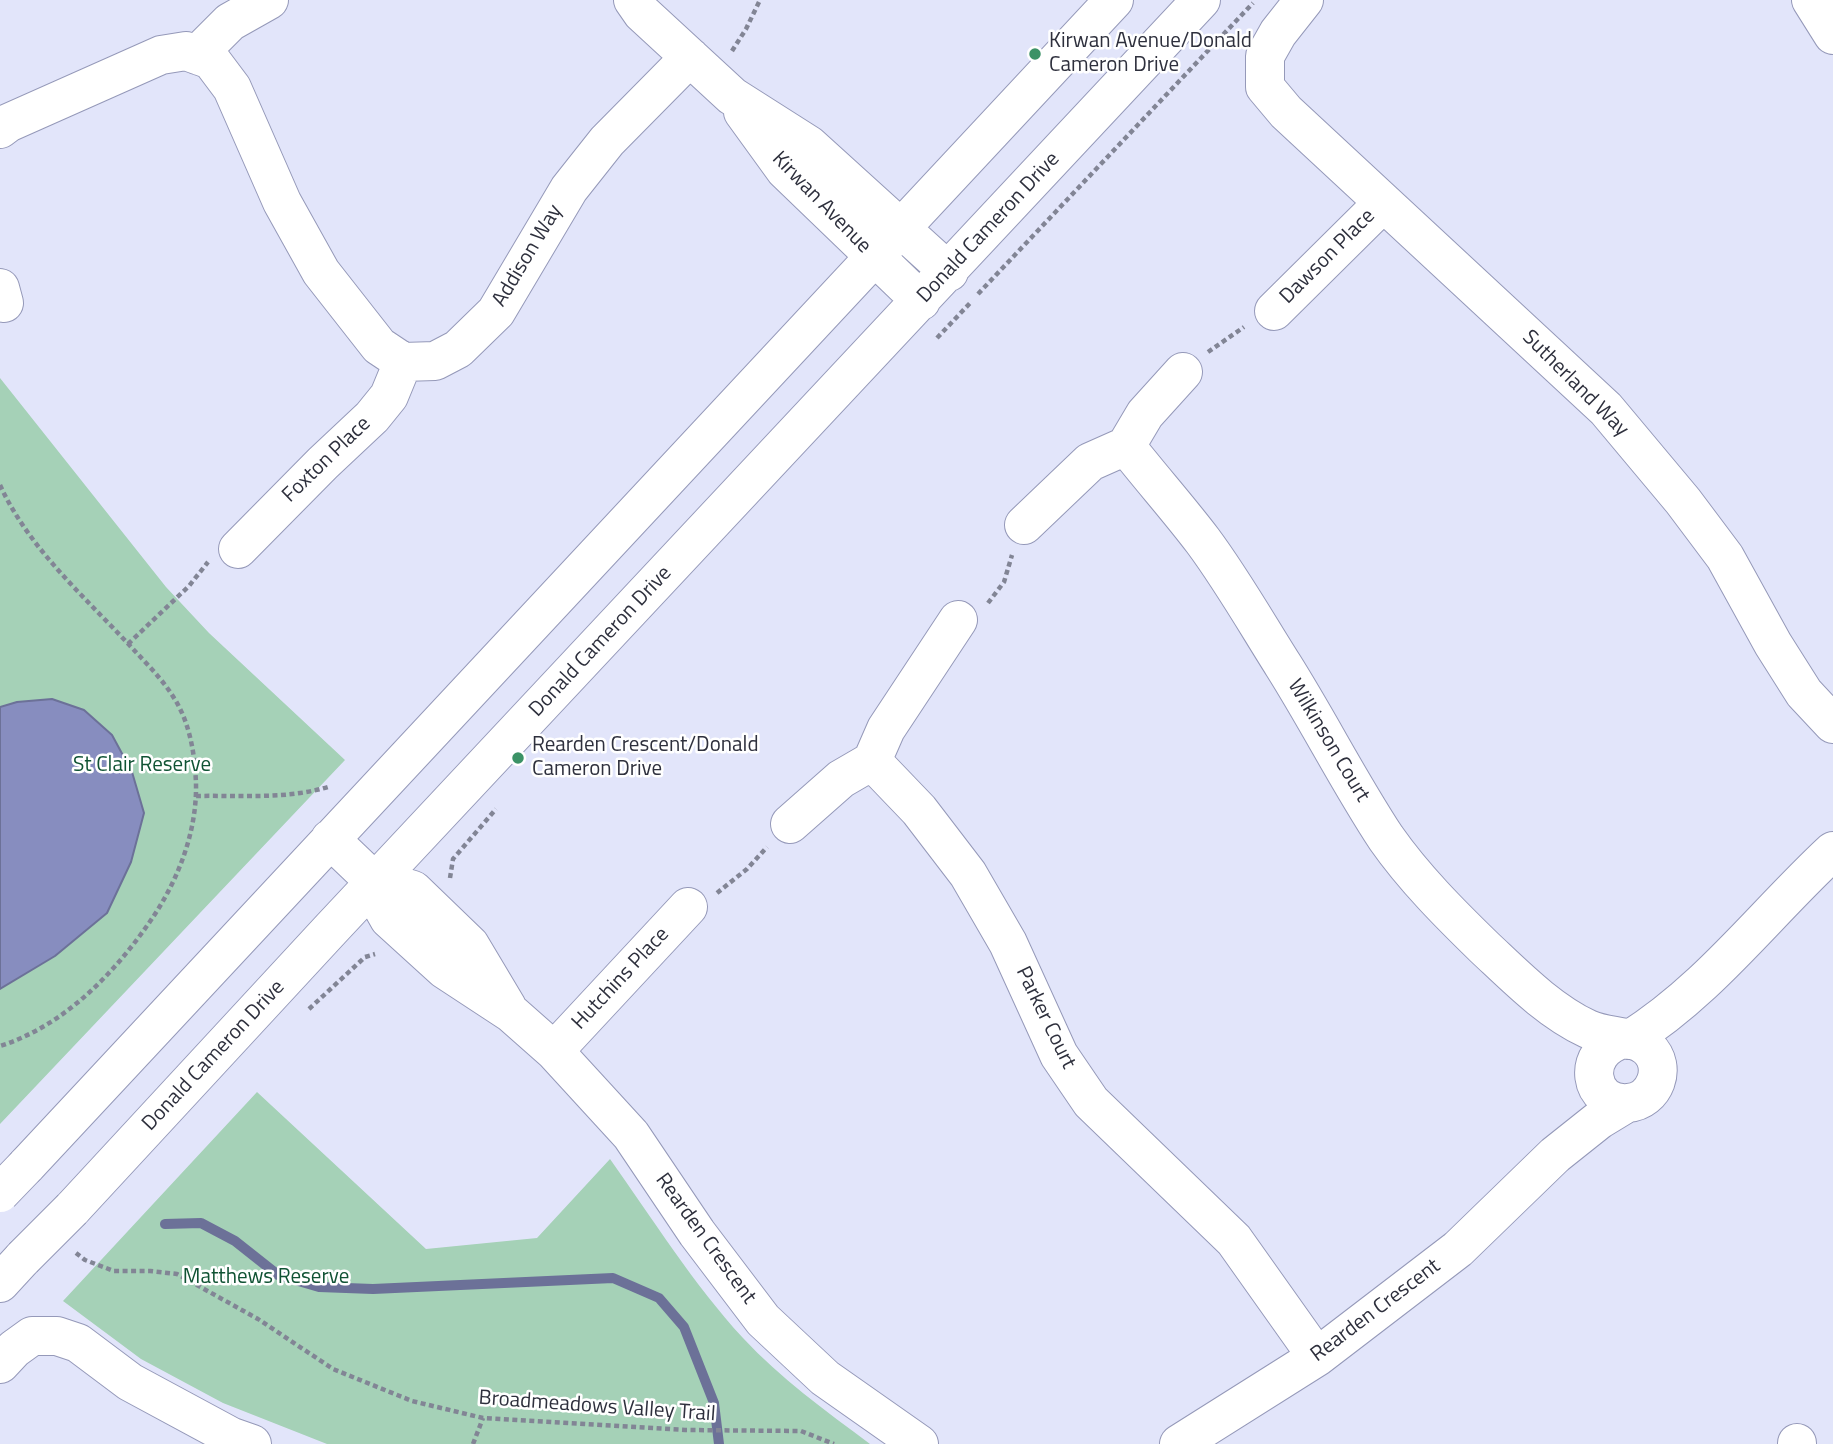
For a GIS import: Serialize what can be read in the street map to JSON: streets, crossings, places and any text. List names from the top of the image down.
{
  "streets": {
    "street": [
      "Kirwan Avenue",
      "Donald Cameron Drive",
      "Addison Way",
      "Dawson Place",
      "Sutherland Way",
      "Foxton Place",
      "Wilkinson Court",
      "Hutchins Place",
      "Parker Court",
      "Rearden Crescent"
    ],
    "path": ["Broadmeadows Valley Trail"]
  },
  "crossings": [
    ["Kirwan Avenue", "Donald Cameron Drive"],
    ["Kirwan Avenue", "Addison Way"],
    ["Donald Cameron Drive", "Rearden Crescent"],
    ["Addison Way", "Foxton Place"],
    ["Dawson Place", "Sutherland Way"],
    ["Wilkinson Court", "Rearden Crescent"],
    ["Hutchins Place", "Rearden Crescent"],
    ["Parker Court", "Rearden Crescent"]
  ],
  "parks": ["St Clair Reserve", "Matthews Reserve"],
  "places": ["Kirwan Avenue/Donald Cameron Drive", "Rearden Crescent/Donald Cameron Drive"]
}
